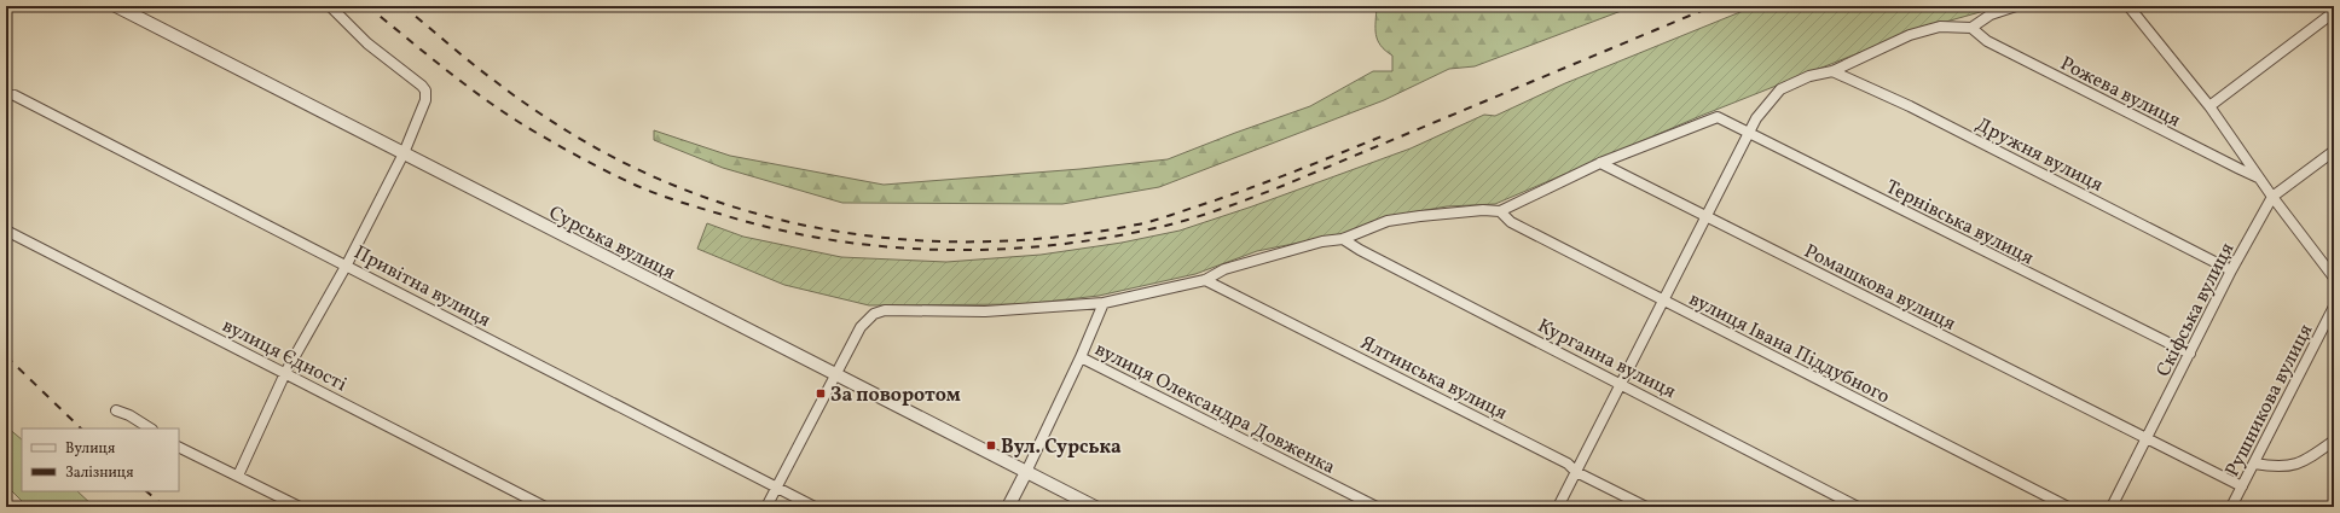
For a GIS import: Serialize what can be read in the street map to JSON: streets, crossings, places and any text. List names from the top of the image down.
{
  "streets": {
    "street": [
      "Рожева вулиця",
      "Дружня вулиця",
      "Тернівська вулиця",
      "Сурська вулиця",
      "Привітна вулиця",
      "Ромашкова вулиця",
      "Скіфська вулиця",
      "вулиця Івана Піддубного",
      "вулиця Єдності",
      "Курганна вулиця",
      "Ялтинська вулиця",
      "Рушникова вулиця",
      "вулиця Олександра Довженка"
    ]
  },
  "crossings": [
    ["Дружня вулиця", "Скіфська вулиця"],
    ["Тернівська вулиця", "Ромашкова вулиця"],
    ["Тернівська вулиця", "Скіфська вулиця"],
    ["Ромашкова вулиця", "Скіфська вулиця"],
    ["Ромашкова вулиця", "Рушникова вулиця"]
  ],
  "places": {
    "transit": ["За поворотом", "Вул. Сурська"]
  },
  "legend": ["Вулиця", "Залізниця"]
}
